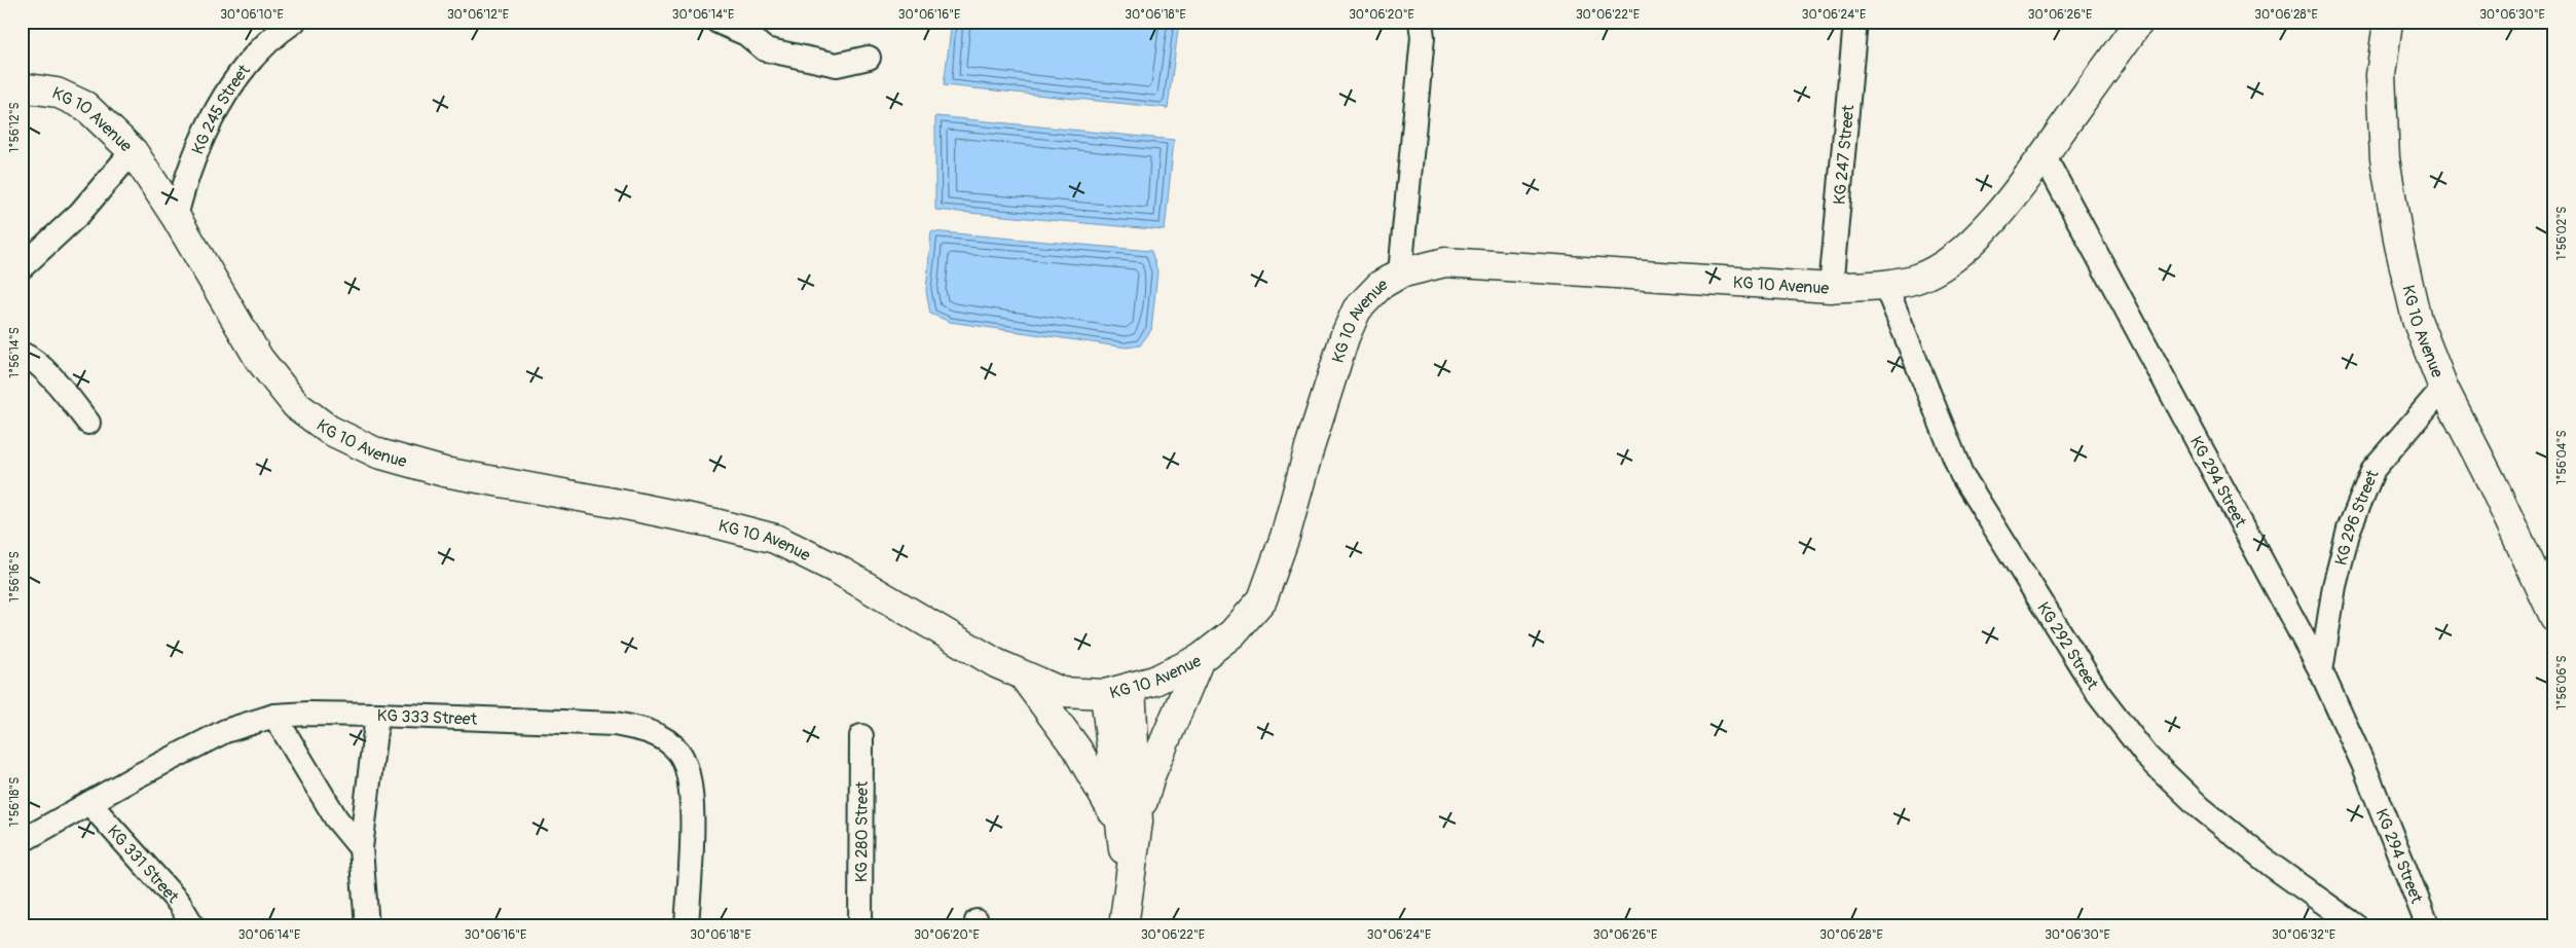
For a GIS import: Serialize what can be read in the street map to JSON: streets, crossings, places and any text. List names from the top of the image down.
{
  "streets": {
    "street": [
      "KG 245 Street",
      "KG 10 Avenue",
      "KG 247 Street",
      "KG 294 Street",
      "KG 296 Street",
      "KG 292 Street",
      "KG 333 Street",
      "KG 280 Street",
      "KG 331 Street"
    ]
  },
  "crossings": [
    ["KG 245 Street", "KG 10 Avenue"],
    ["KG 10 Avenue", "KG 247 Street"],
    ["KG 10 Avenue", "KG 294 Street"],
    ["KG 10 Avenue", "KG 296 Street"],
    ["KG 10 Avenue", "KG 292 Street"],
    ["KG 294 Street", "KG 296 Street"],
    ["KG 333 Street", "KG 331 Street"]
  ],
  "coordinates": [
    "30°06'10\"E",
    "30°06'12\"E",
    "30°06'14\"E",
    "30°06'16\"E",
    "30°06'18\"E",
    "30°06'20\"E",
    "30°06'22\"E",
    "30°06'24\"E",
    "30°06'26\"E",
    "30°06'28\"E",
    "30°06'30\"E",
    "1°56'12\"S",
    "1°56'02\"S",
    "1°56'14\"S",
    "1°56'04\"S",
    "1°56'16\"S",
    "1°56'06\"S",
    "1°56'18\"S",
    "30°06'32\"E"
  ]
}
